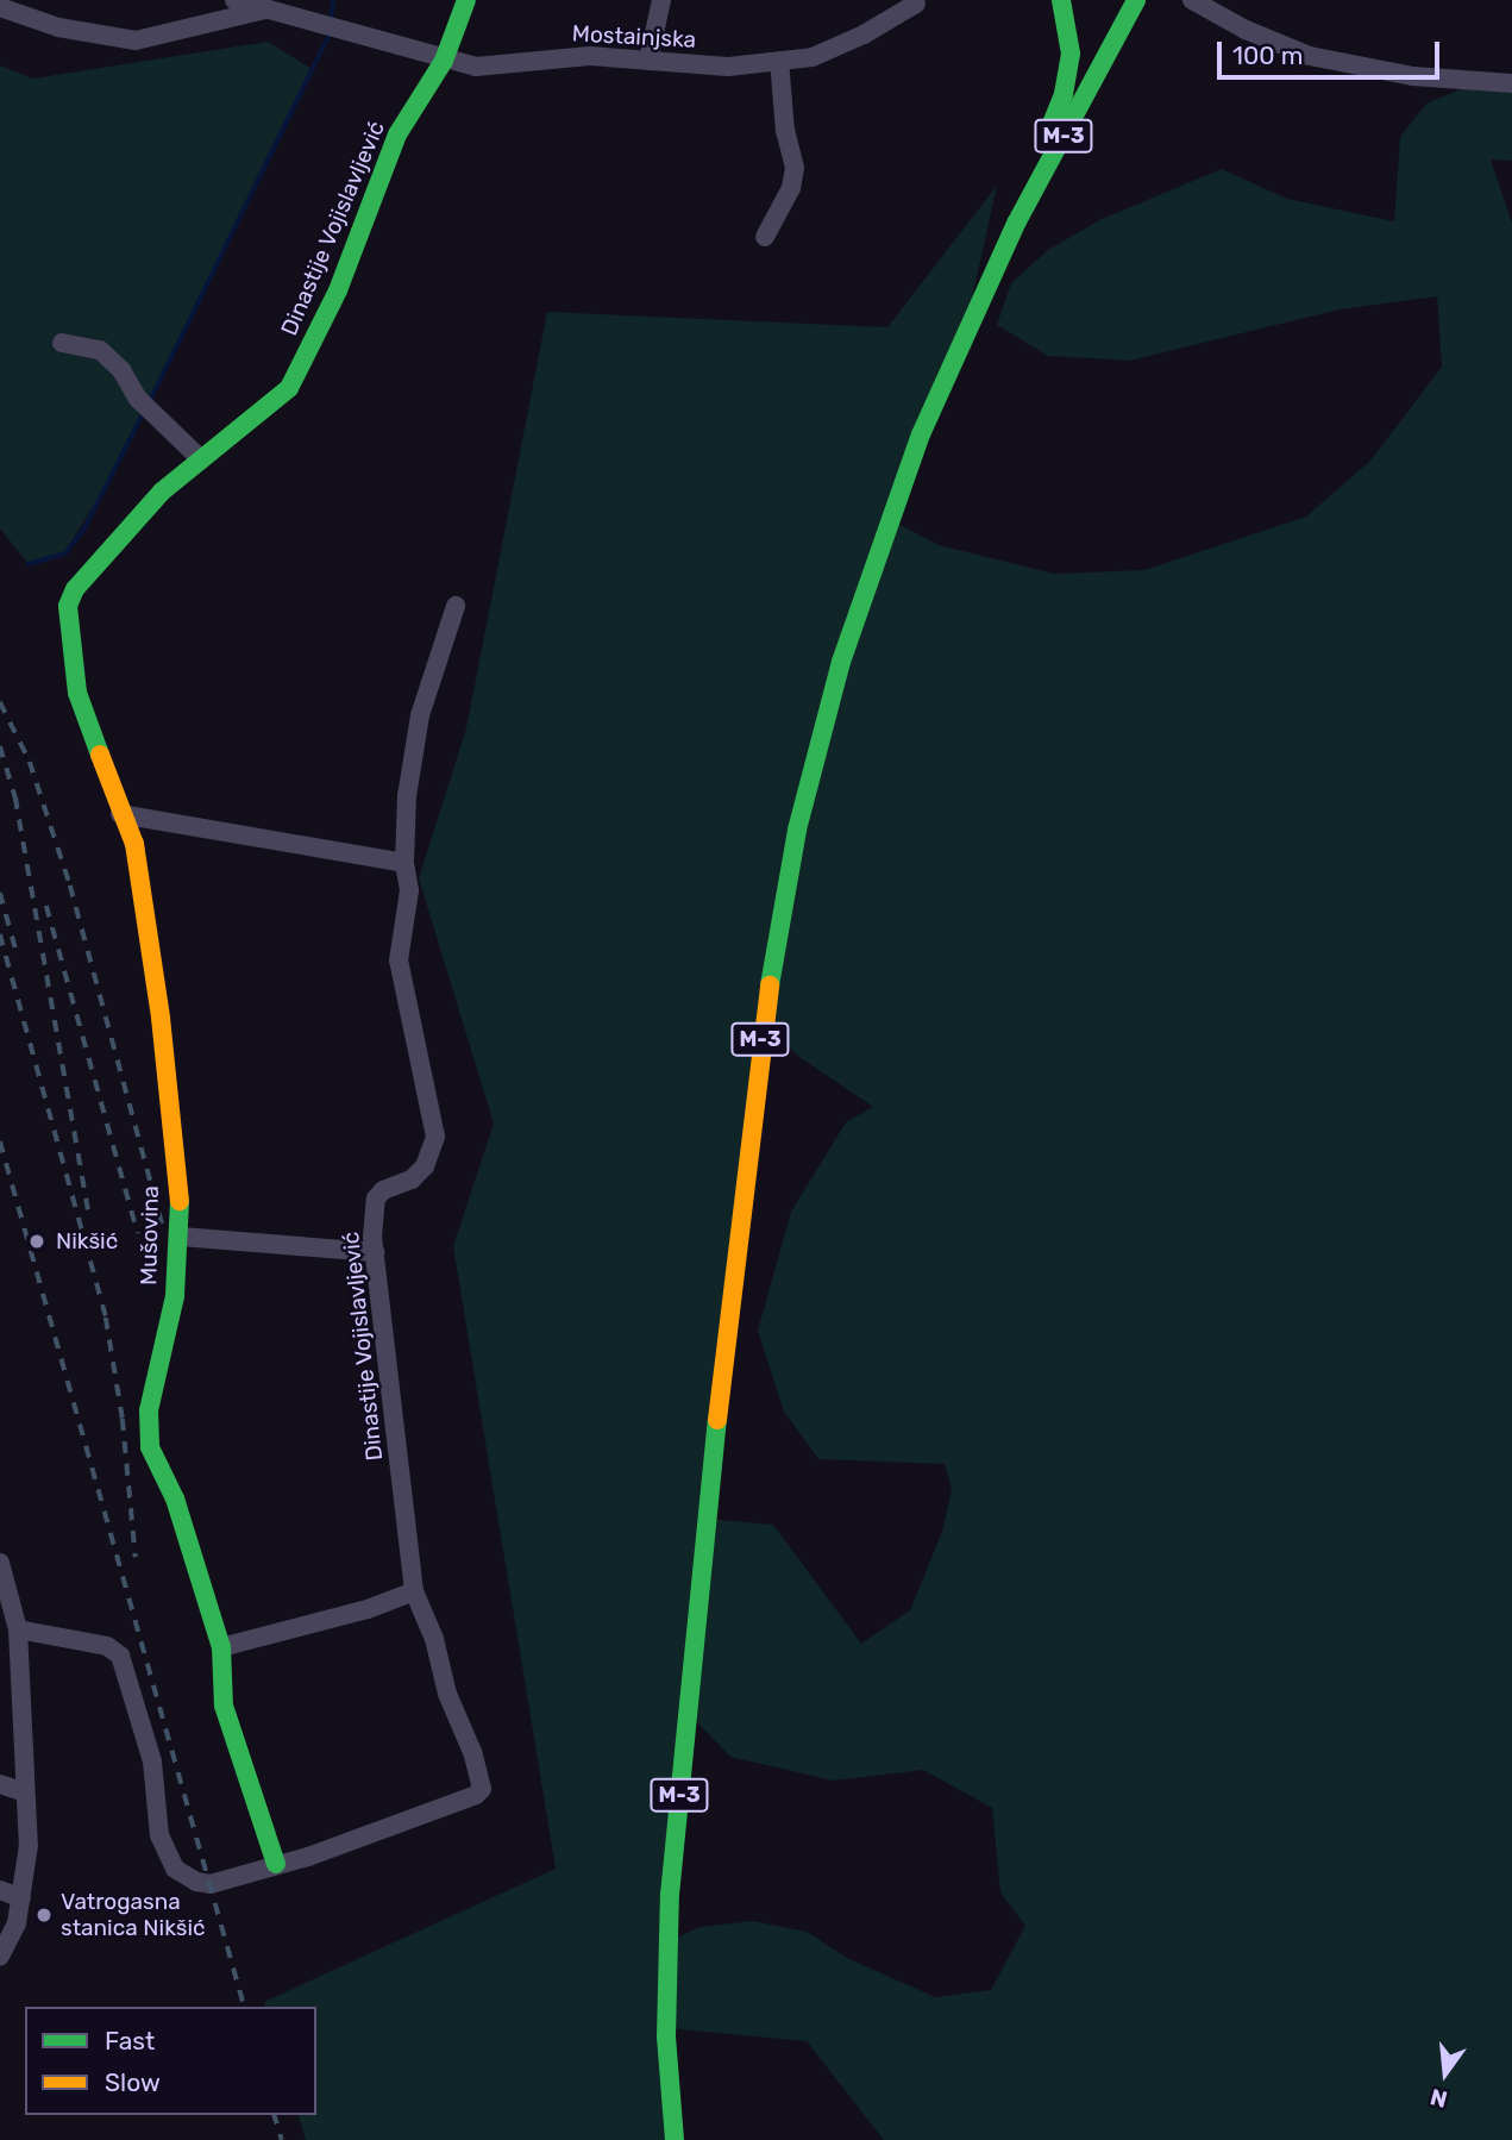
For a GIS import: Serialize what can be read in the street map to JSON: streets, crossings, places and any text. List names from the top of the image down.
{
  "streets": {
    "main road": ["M-3", "Dinastije Vojislavljević", "Mušovina"],
    "street": ["Mostainjska"]
  },
  "crossings": [
    ["Mostainjska", "Dinastije Vojislavljević"],
    ["Dinastije Vojislavljević", "Mušovina"]
  ],
  "places": ["Nikšić", "Vatrogasna stanica Nikšić"],
  "legend": ["Fast", "Slow"],
  "scale_bar": "100 m",
  "north": "bottom"
}
